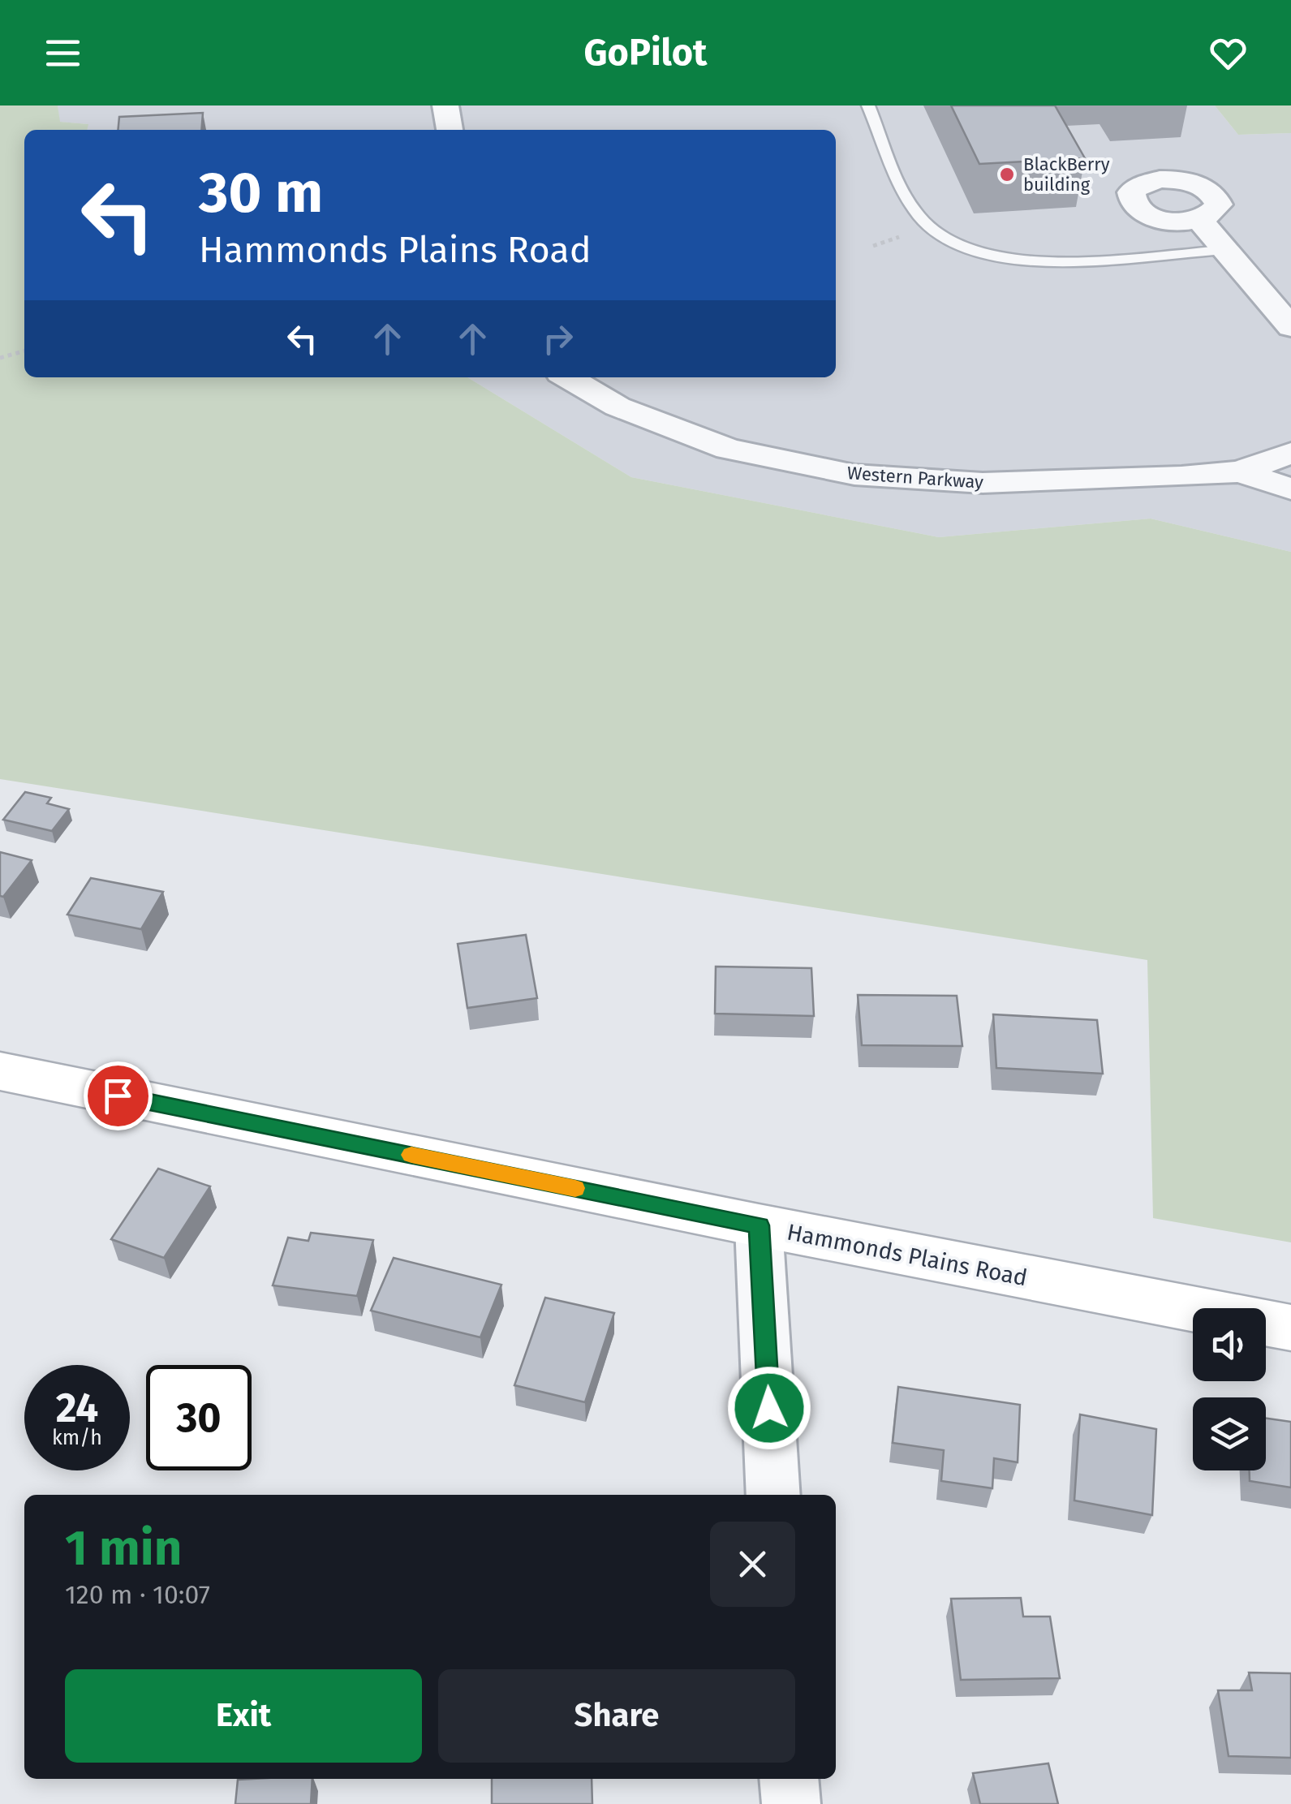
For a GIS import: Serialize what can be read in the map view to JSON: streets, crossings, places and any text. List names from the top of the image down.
{
  "streets": {
    "main road": ["Hammonds Plains Road"],
    "street": ["Western Parkway"]
  },
  "places": ["BlackBerry building"],
  "page": {
    "header": "GoPilot",
    "turn": ["30 m", "Hammonds Plains Road"],
    "speed": "24 km/h",
    "limit": "30",
    "heading": ["1 min", "120 m · 10:07"],
    "buttons": ["Exit", "Share"]
  }
}
